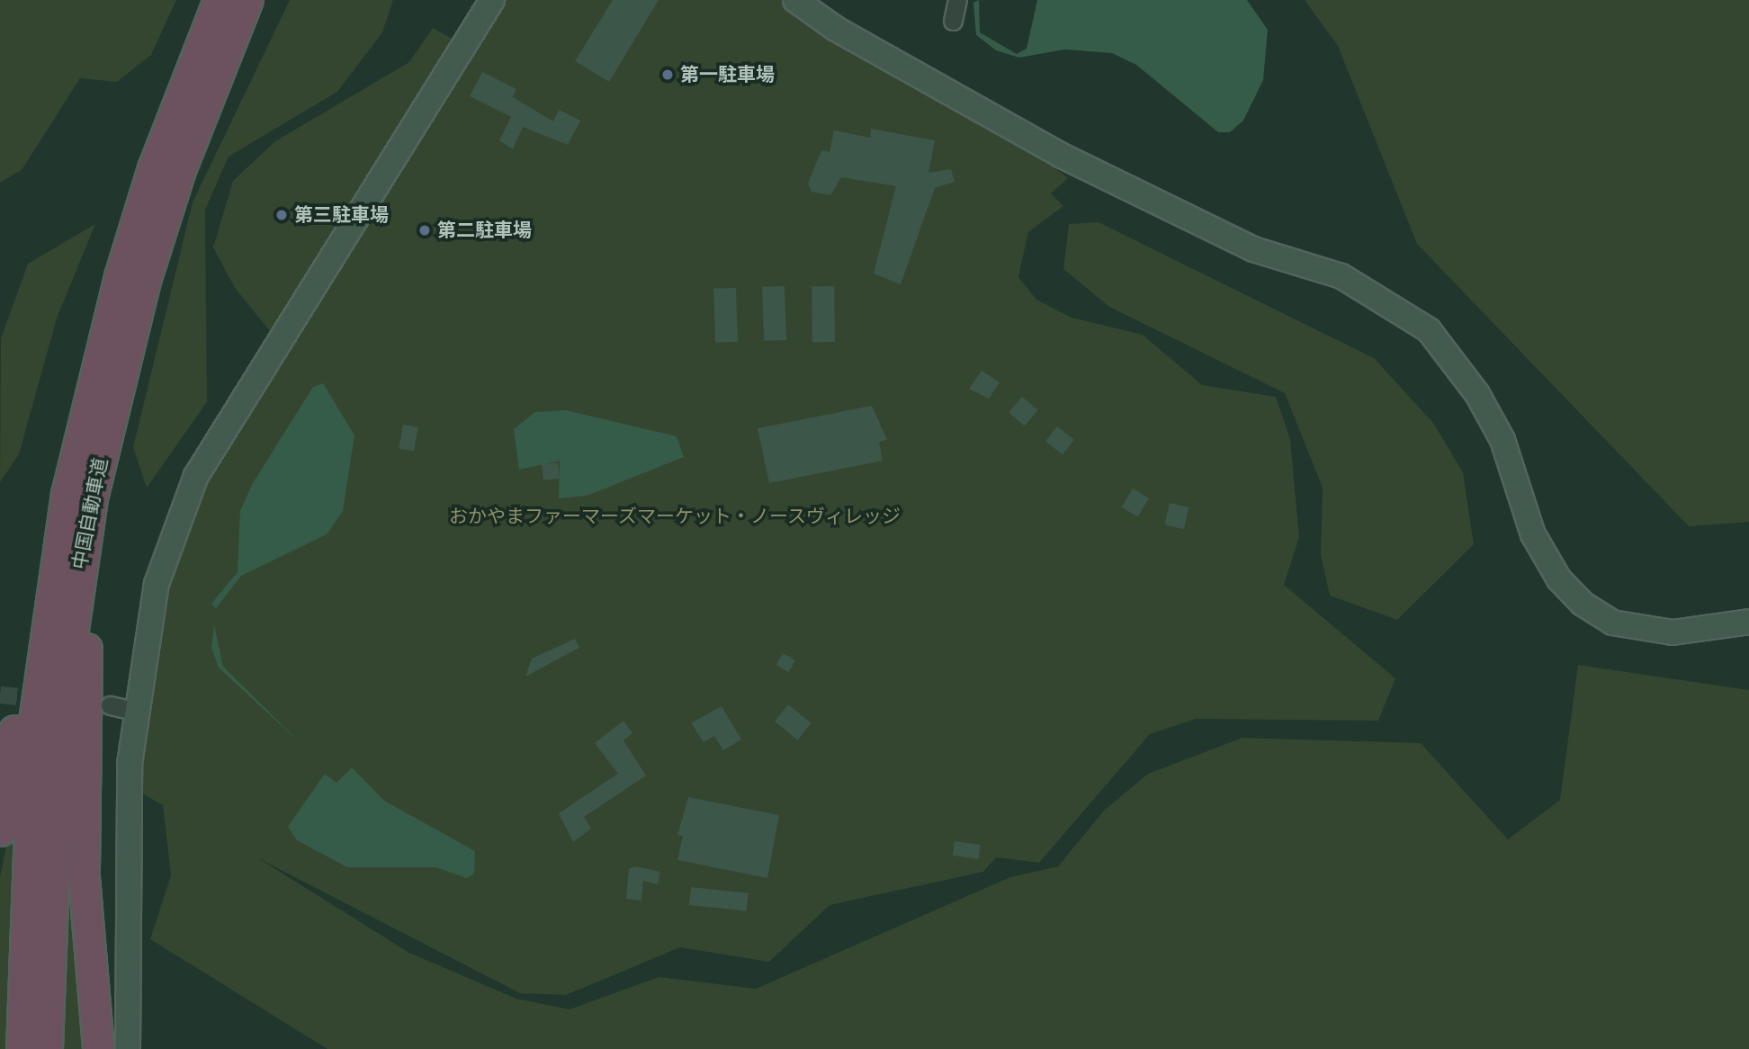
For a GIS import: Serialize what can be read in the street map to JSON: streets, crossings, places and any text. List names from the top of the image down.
{
  "streets": {
    "highway": ["中国自動車道"]
  },
  "parks": ["おかやまファーマーズマーケット・ノースヴィレッジ"],
  "places": ["第一駐車場", "第三駐車場", "第二駐車場"]
}
